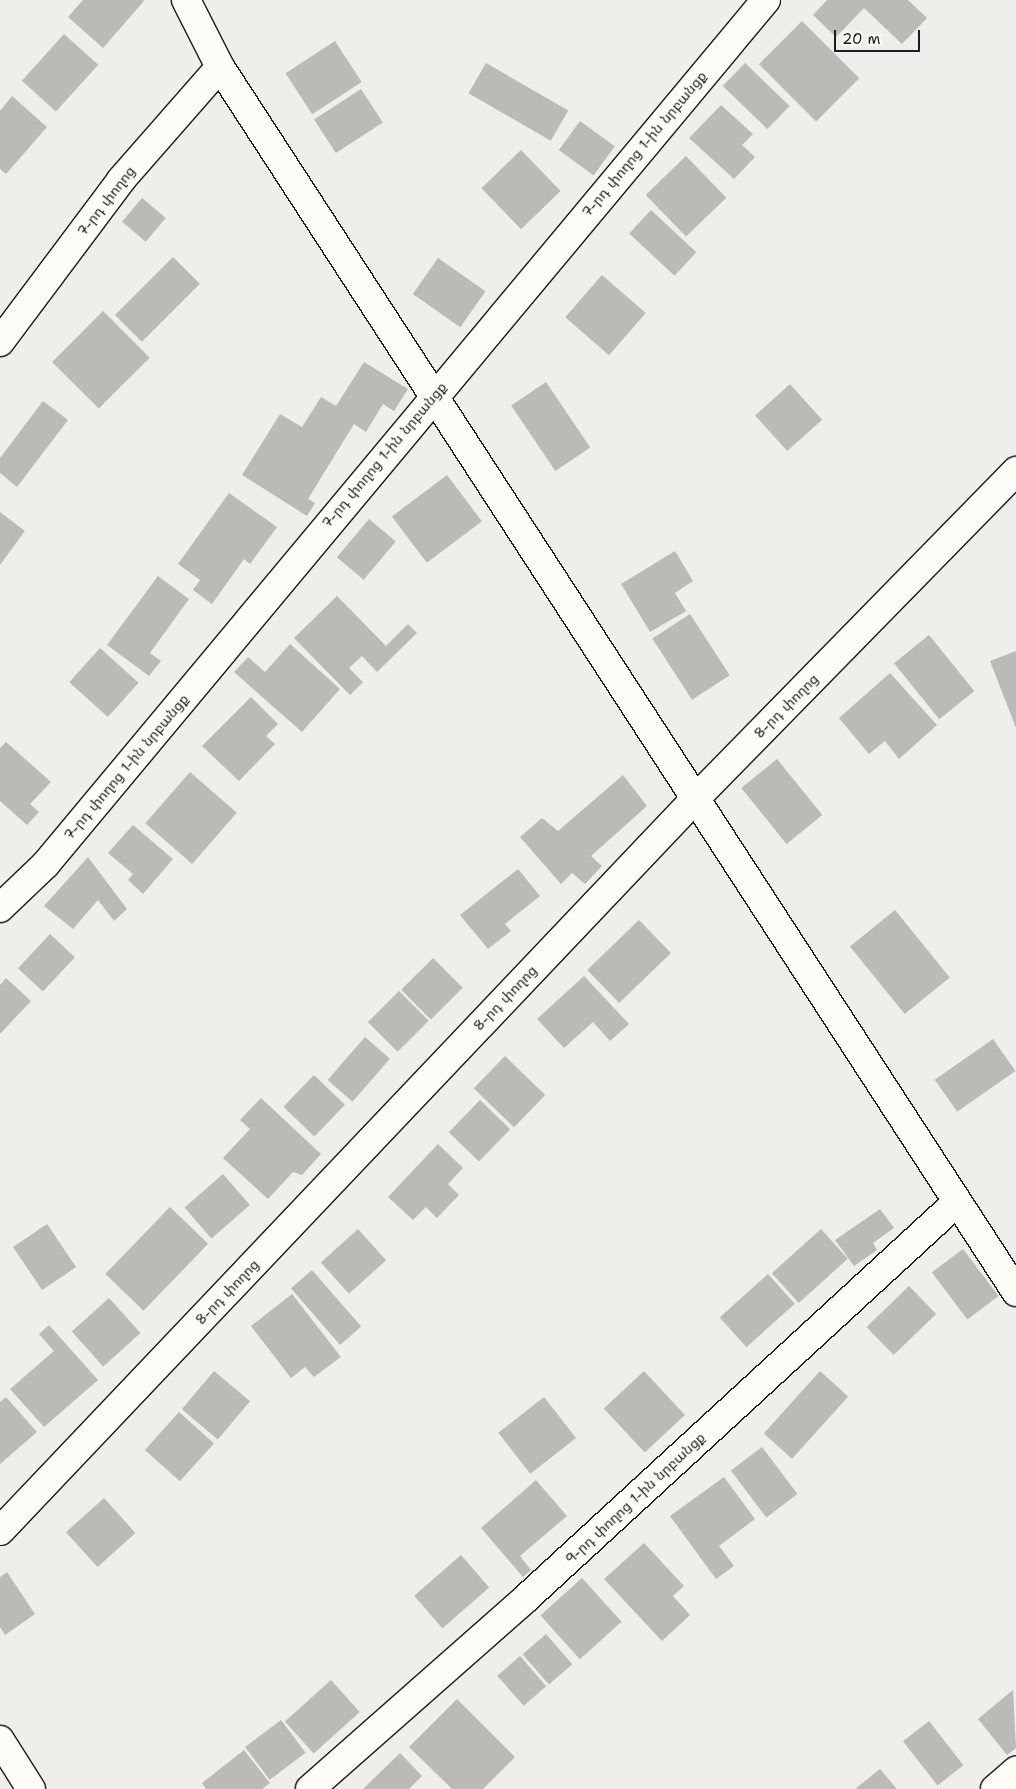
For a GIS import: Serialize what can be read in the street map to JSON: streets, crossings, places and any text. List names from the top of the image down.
{
  "streets": {
    "street": [
      "7-րդ փողոց 1-ին նրբանցք",
      "7-րդ փողոց",
      "8-րդ փողոց",
      "9-րդ փողոց 1-ին նրբանցք"
    ]
  },
  "scale_bar": "20 m"
}
